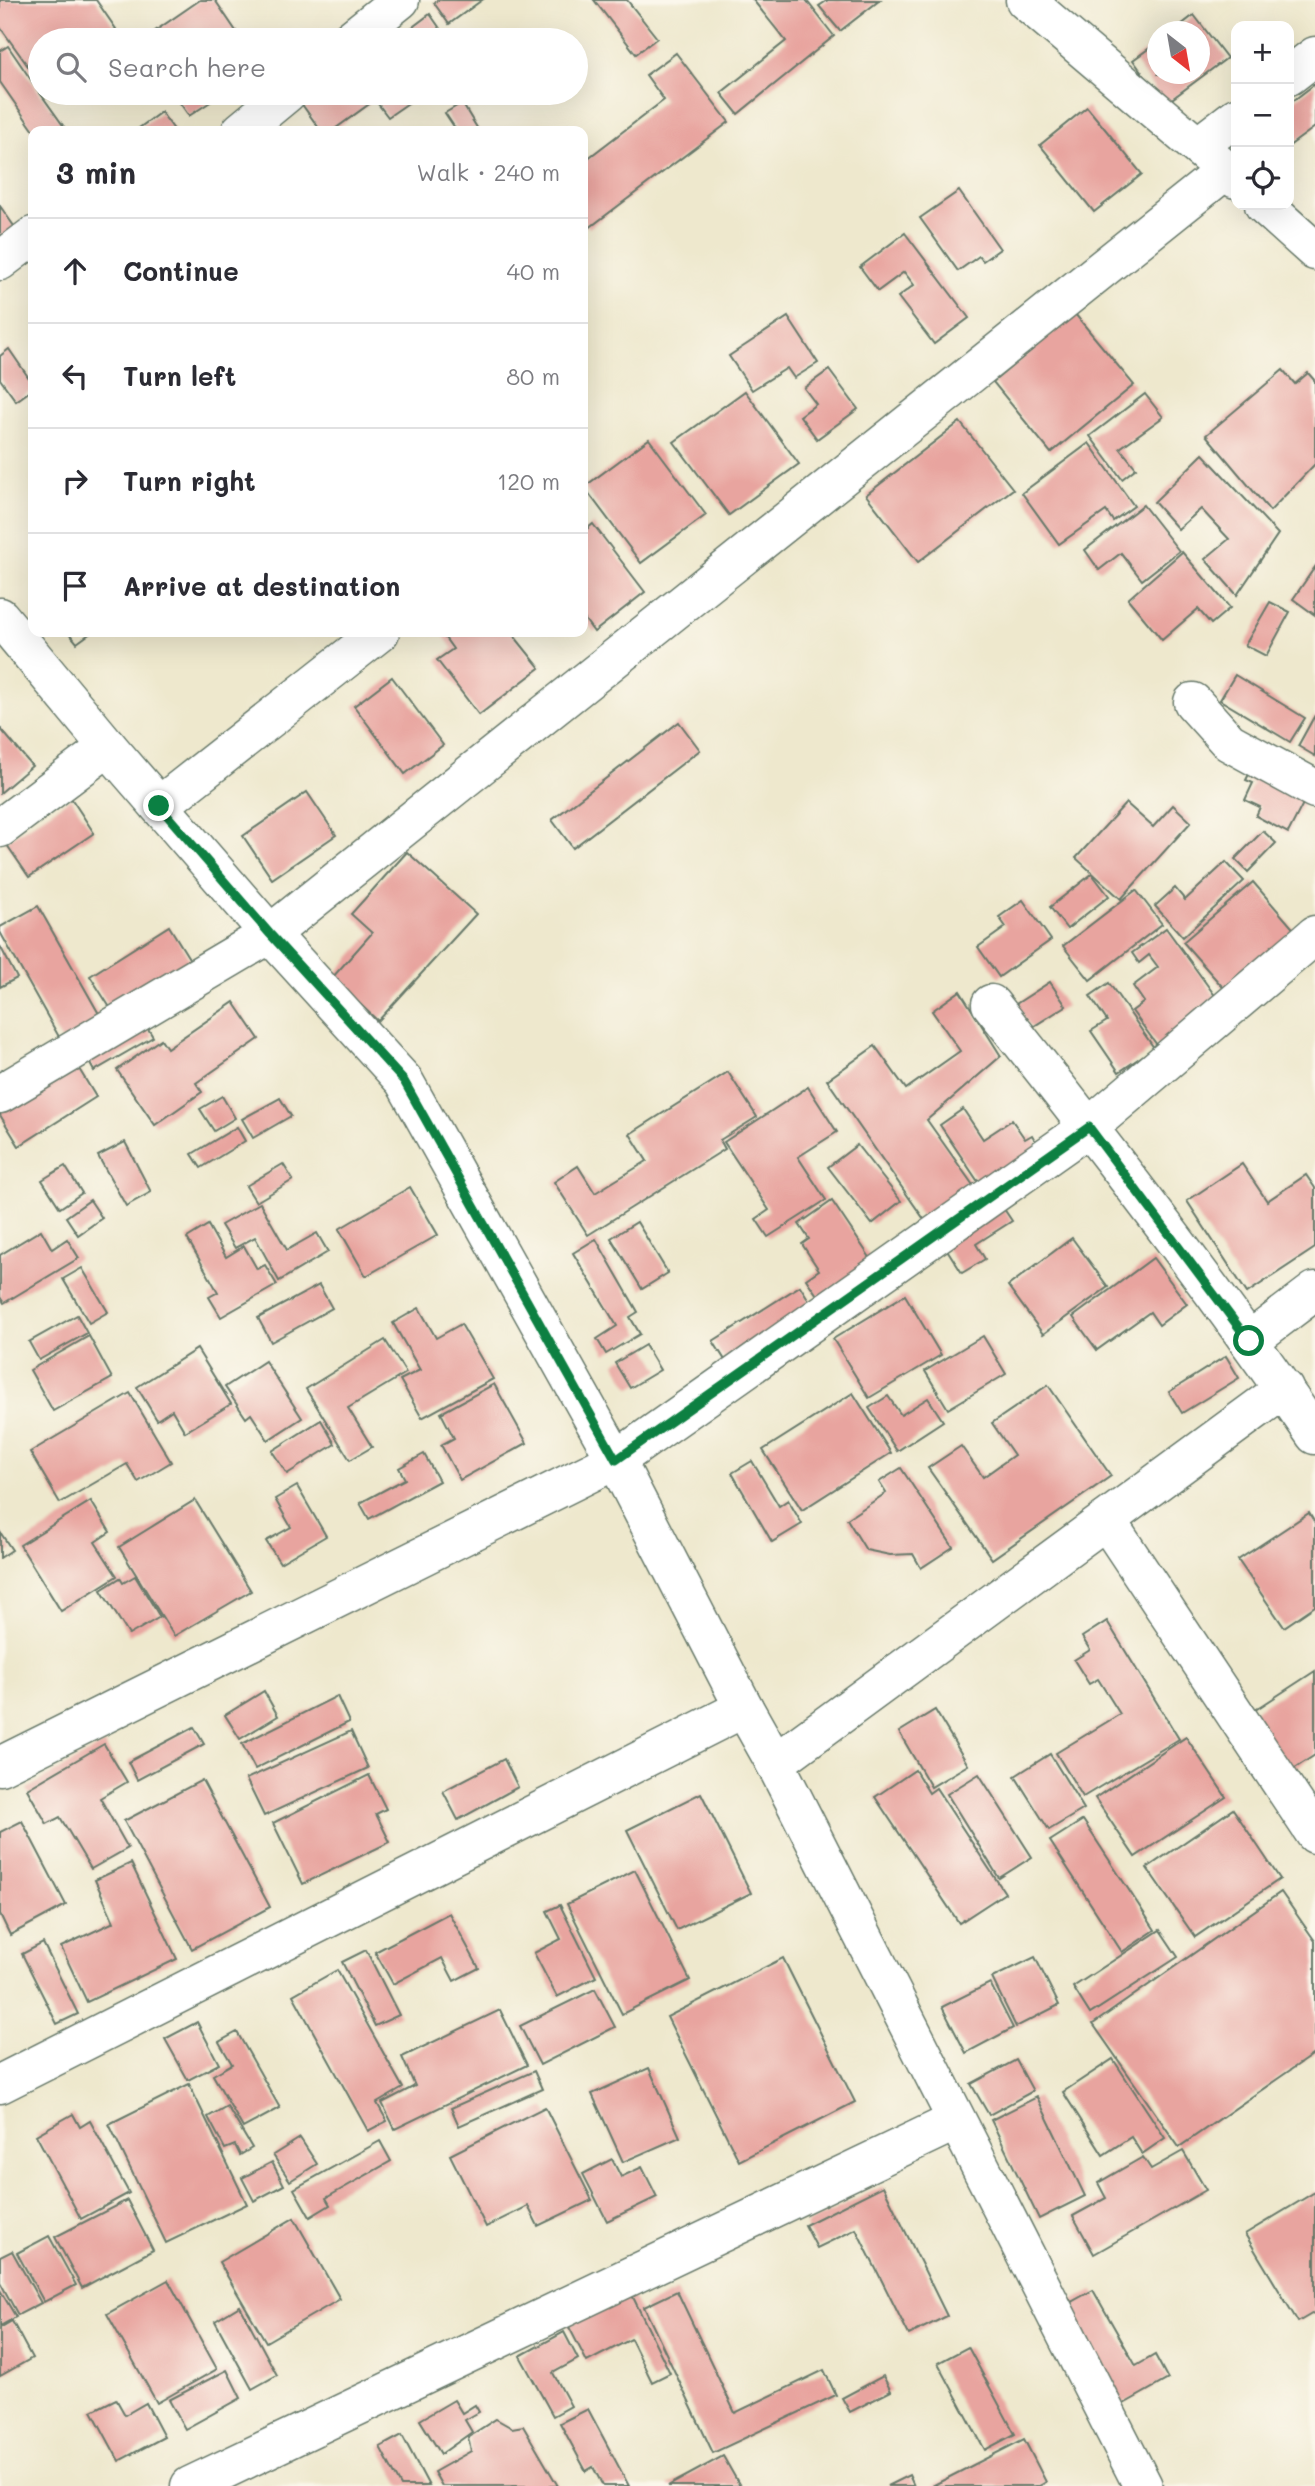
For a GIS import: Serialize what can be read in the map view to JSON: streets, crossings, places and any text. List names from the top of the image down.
{
  "north": "bottom right",
  "page": {
    "map_buttons": ["+", "−"],
    "search": "Search here",
    "heading": ["3 min", "Walk · 240 m"],
    "list": [
      ["Continue", "40 m"],
      ["Turn left", "80 m"],
      ["Turn right", "120 m"],
      "Arrive at destination"
    ]
  }
}
